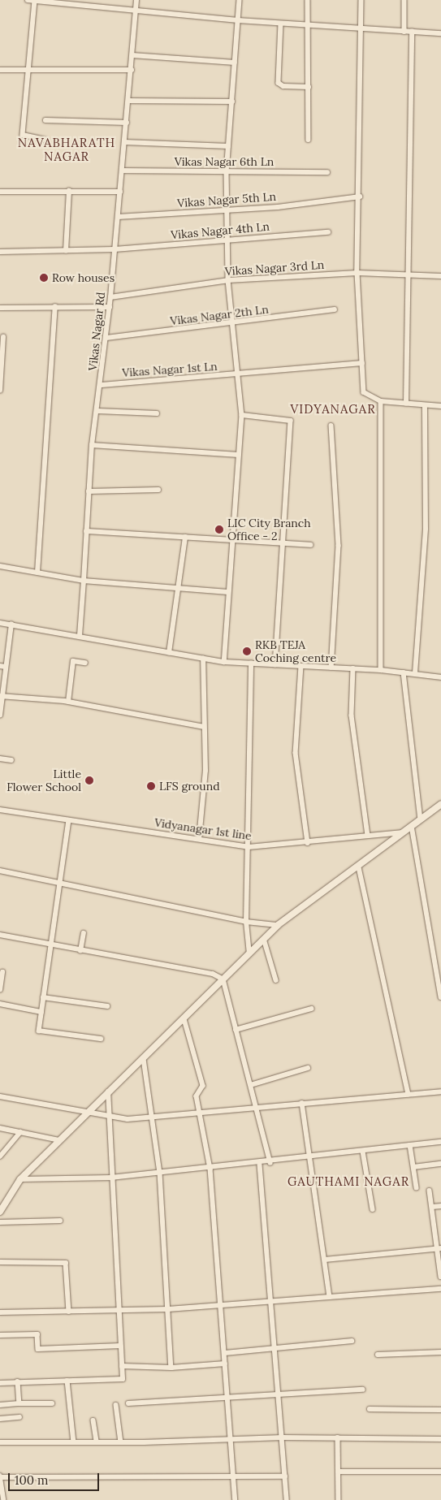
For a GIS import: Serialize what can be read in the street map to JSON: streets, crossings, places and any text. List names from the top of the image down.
{
  "streets": {
    "street": [
      "Vikas Nagar 6th Ln",
      "Vikas Nagar 5th Ln",
      "Vikas Nagar 4th Ln",
      "Vikas Nagar 3rd Ln",
      "Vikas Nagar 2th Ln",
      "Vikas Nagar Rd",
      "Vikas Nagar 1st Ln",
      "Vidyanagar 1st line"
    ]
  },
  "crossings": [
    ["Vikas Nagar 6th Ln", "Vikas Nagar Rd"],
    ["Vikas Nagar 5th Ln", "Vikas Nagar Rd"],
    ["Vikas Nagar 4th Ln", "Vikas Nagar Rd"],
    ["Vikas Nagar 3rd Ln", "Vikas Nagar Rd"],
    ["Vikas Nagar 2th Ln", "Vikas Nagar Rd"],
    ["Vikas Nagar Rd", "Vikas Nagar 1st Ln"]
  ],
  "districts": ["NAVABHARATH NAGAR", "VIDYANAGAR", "GAUTHAMI NAGAR"],
  "places": [
    "Row houses",
    "LIC City Branch Office - 2",
    "RKB TEJA Coching centre",
    "Little Flower School",
    "LFS ground"
  ],
  "scale_bar": "100 m"
}
